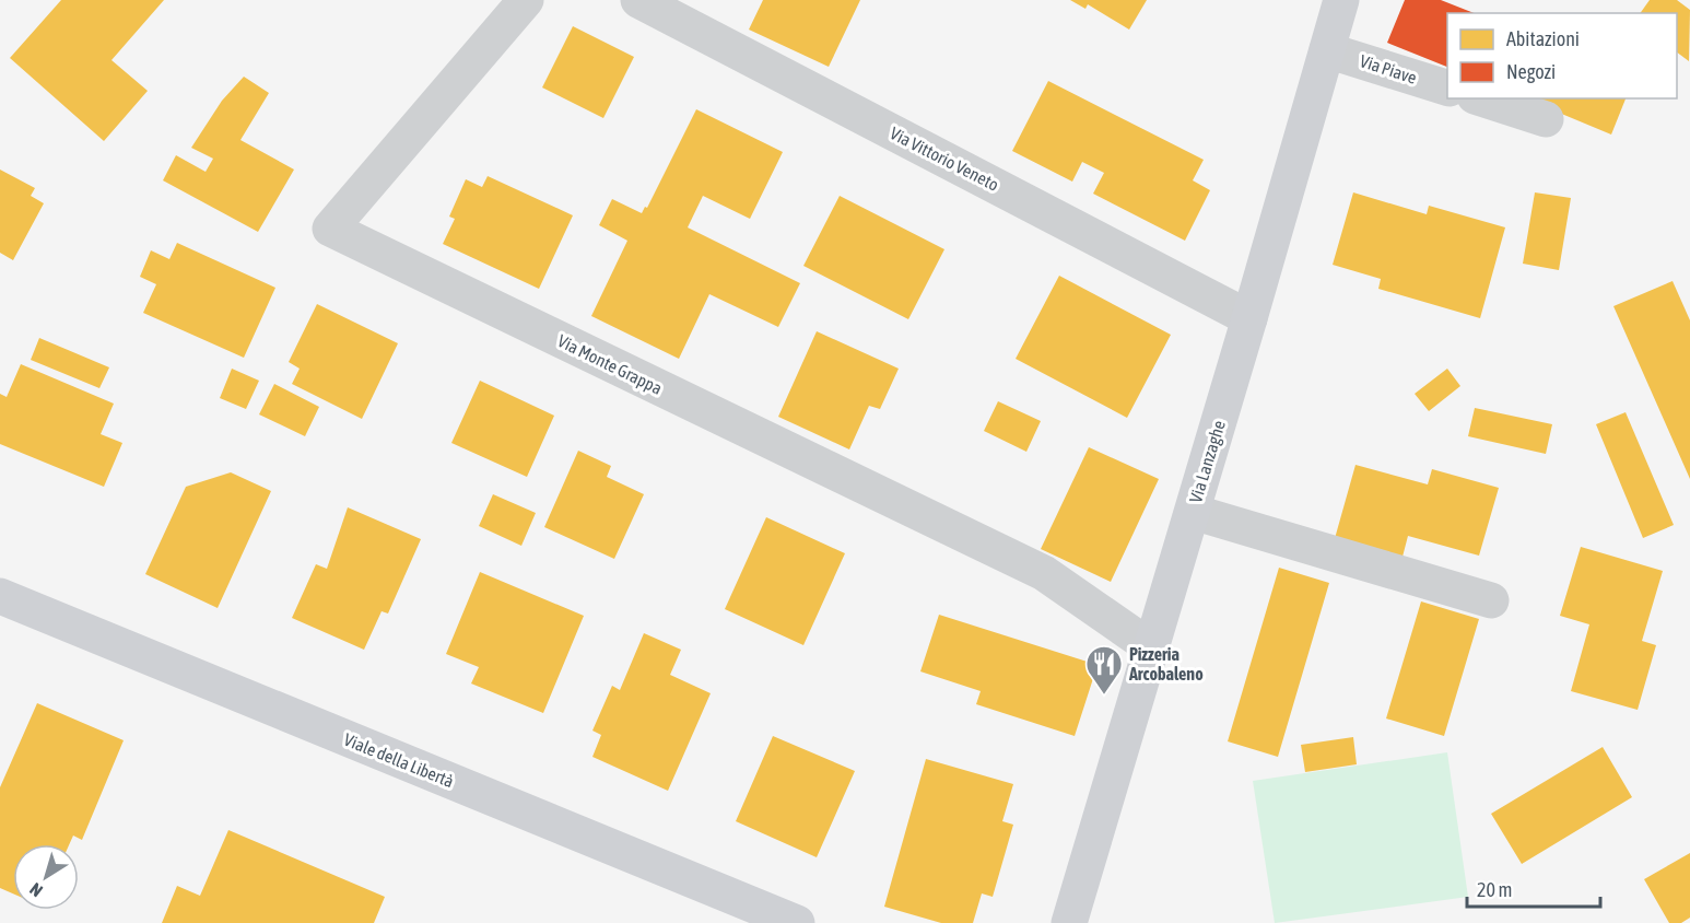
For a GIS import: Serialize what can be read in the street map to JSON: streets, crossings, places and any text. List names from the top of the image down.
{
  "streets": {
    "street": [
      "Via Piave",
      "Via Vittorio Veneto",
      "Via Monte Grappa",
      "Via Lanzaghe",
      "Viale della Libertà"
    ]
  },
  "crossings": [
    ["Via Piave", "Via Lanzaghe"],
    ["Via Vittorio Veneto", "Via Lanzaghe"],
    ["Via Monte Grappa", "Via Lanzaghe"]
  ],
  "places": {
    "restaurant": ["Pizzeria Arcobaleno"]
  },
  "legend": ["Abitazioni", "Negozi"],
  "scale_bar": "20 m",
  "north": "bottom left"
}
